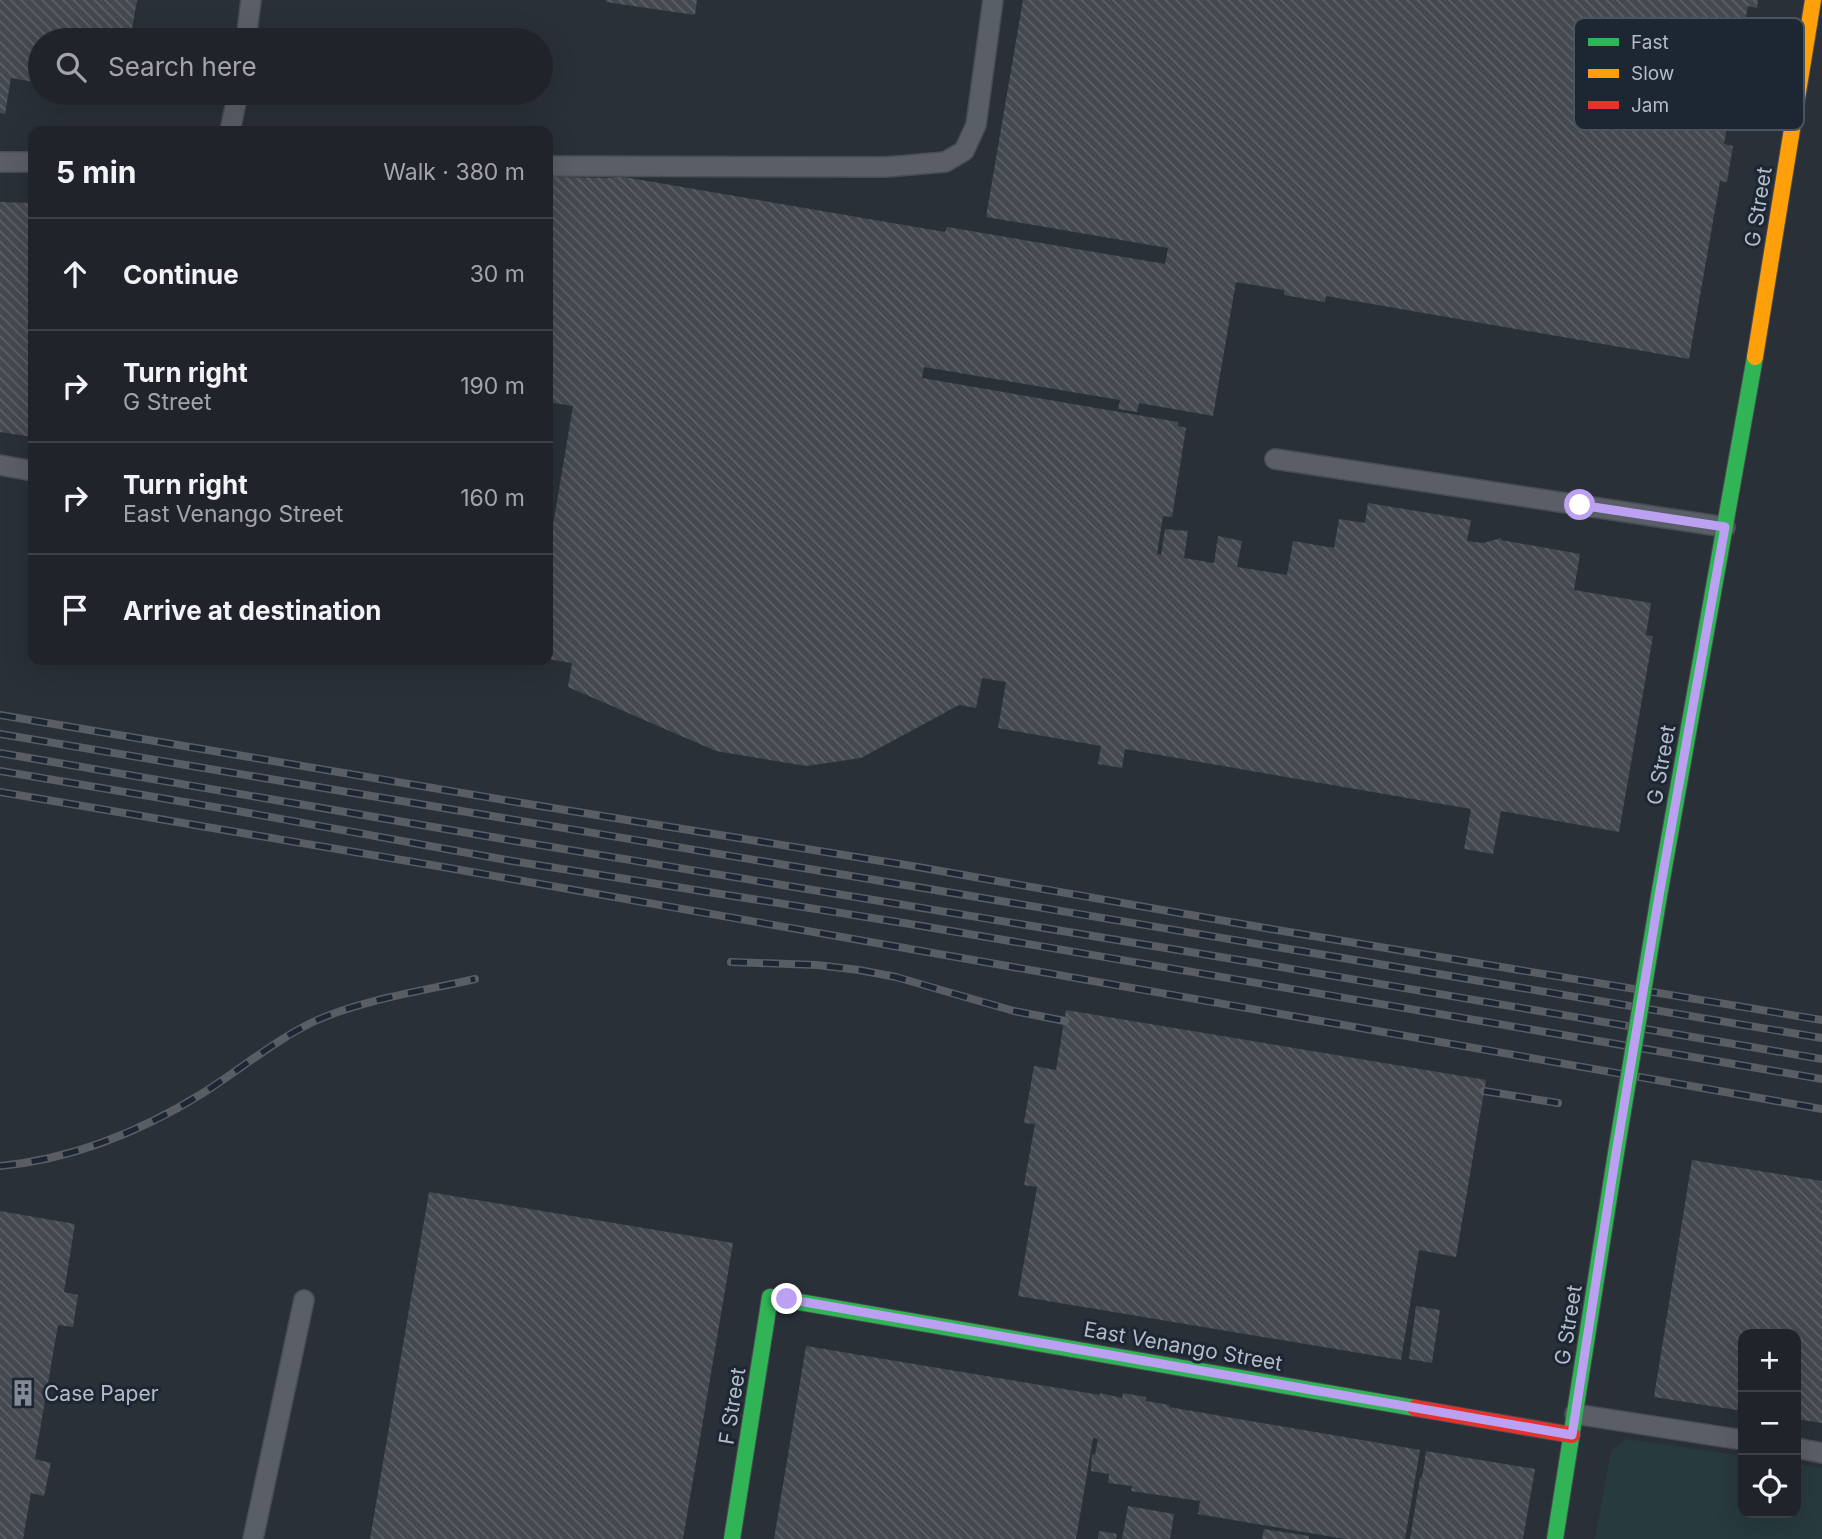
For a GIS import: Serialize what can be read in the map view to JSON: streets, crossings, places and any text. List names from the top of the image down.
{
  "streets": {
    "street": ["G Street", "East Venango Street", "F Street"]
  },
  "crossings": [
    ["G Street", "East Venango Street"],
    ["East Venango Street", "F Street"]
  ],
  "places": {
    "building": ["Case Paper"]
  },
  "legend": ["Fast", "Slow", "Jam"],
  "page": {
    "search": "Search here",
    "heading": ["5 min", "Walk · 380 m"],
    "list": [
      ["Continue", "30 m"],
      ["Turn right", "G Street", "190 m"],
      ["Turn right", "East Venango Street", "160 m"],
      "Arrive at destination"
    ],
    "map_buttons": ["+", "−"]
  }
}
